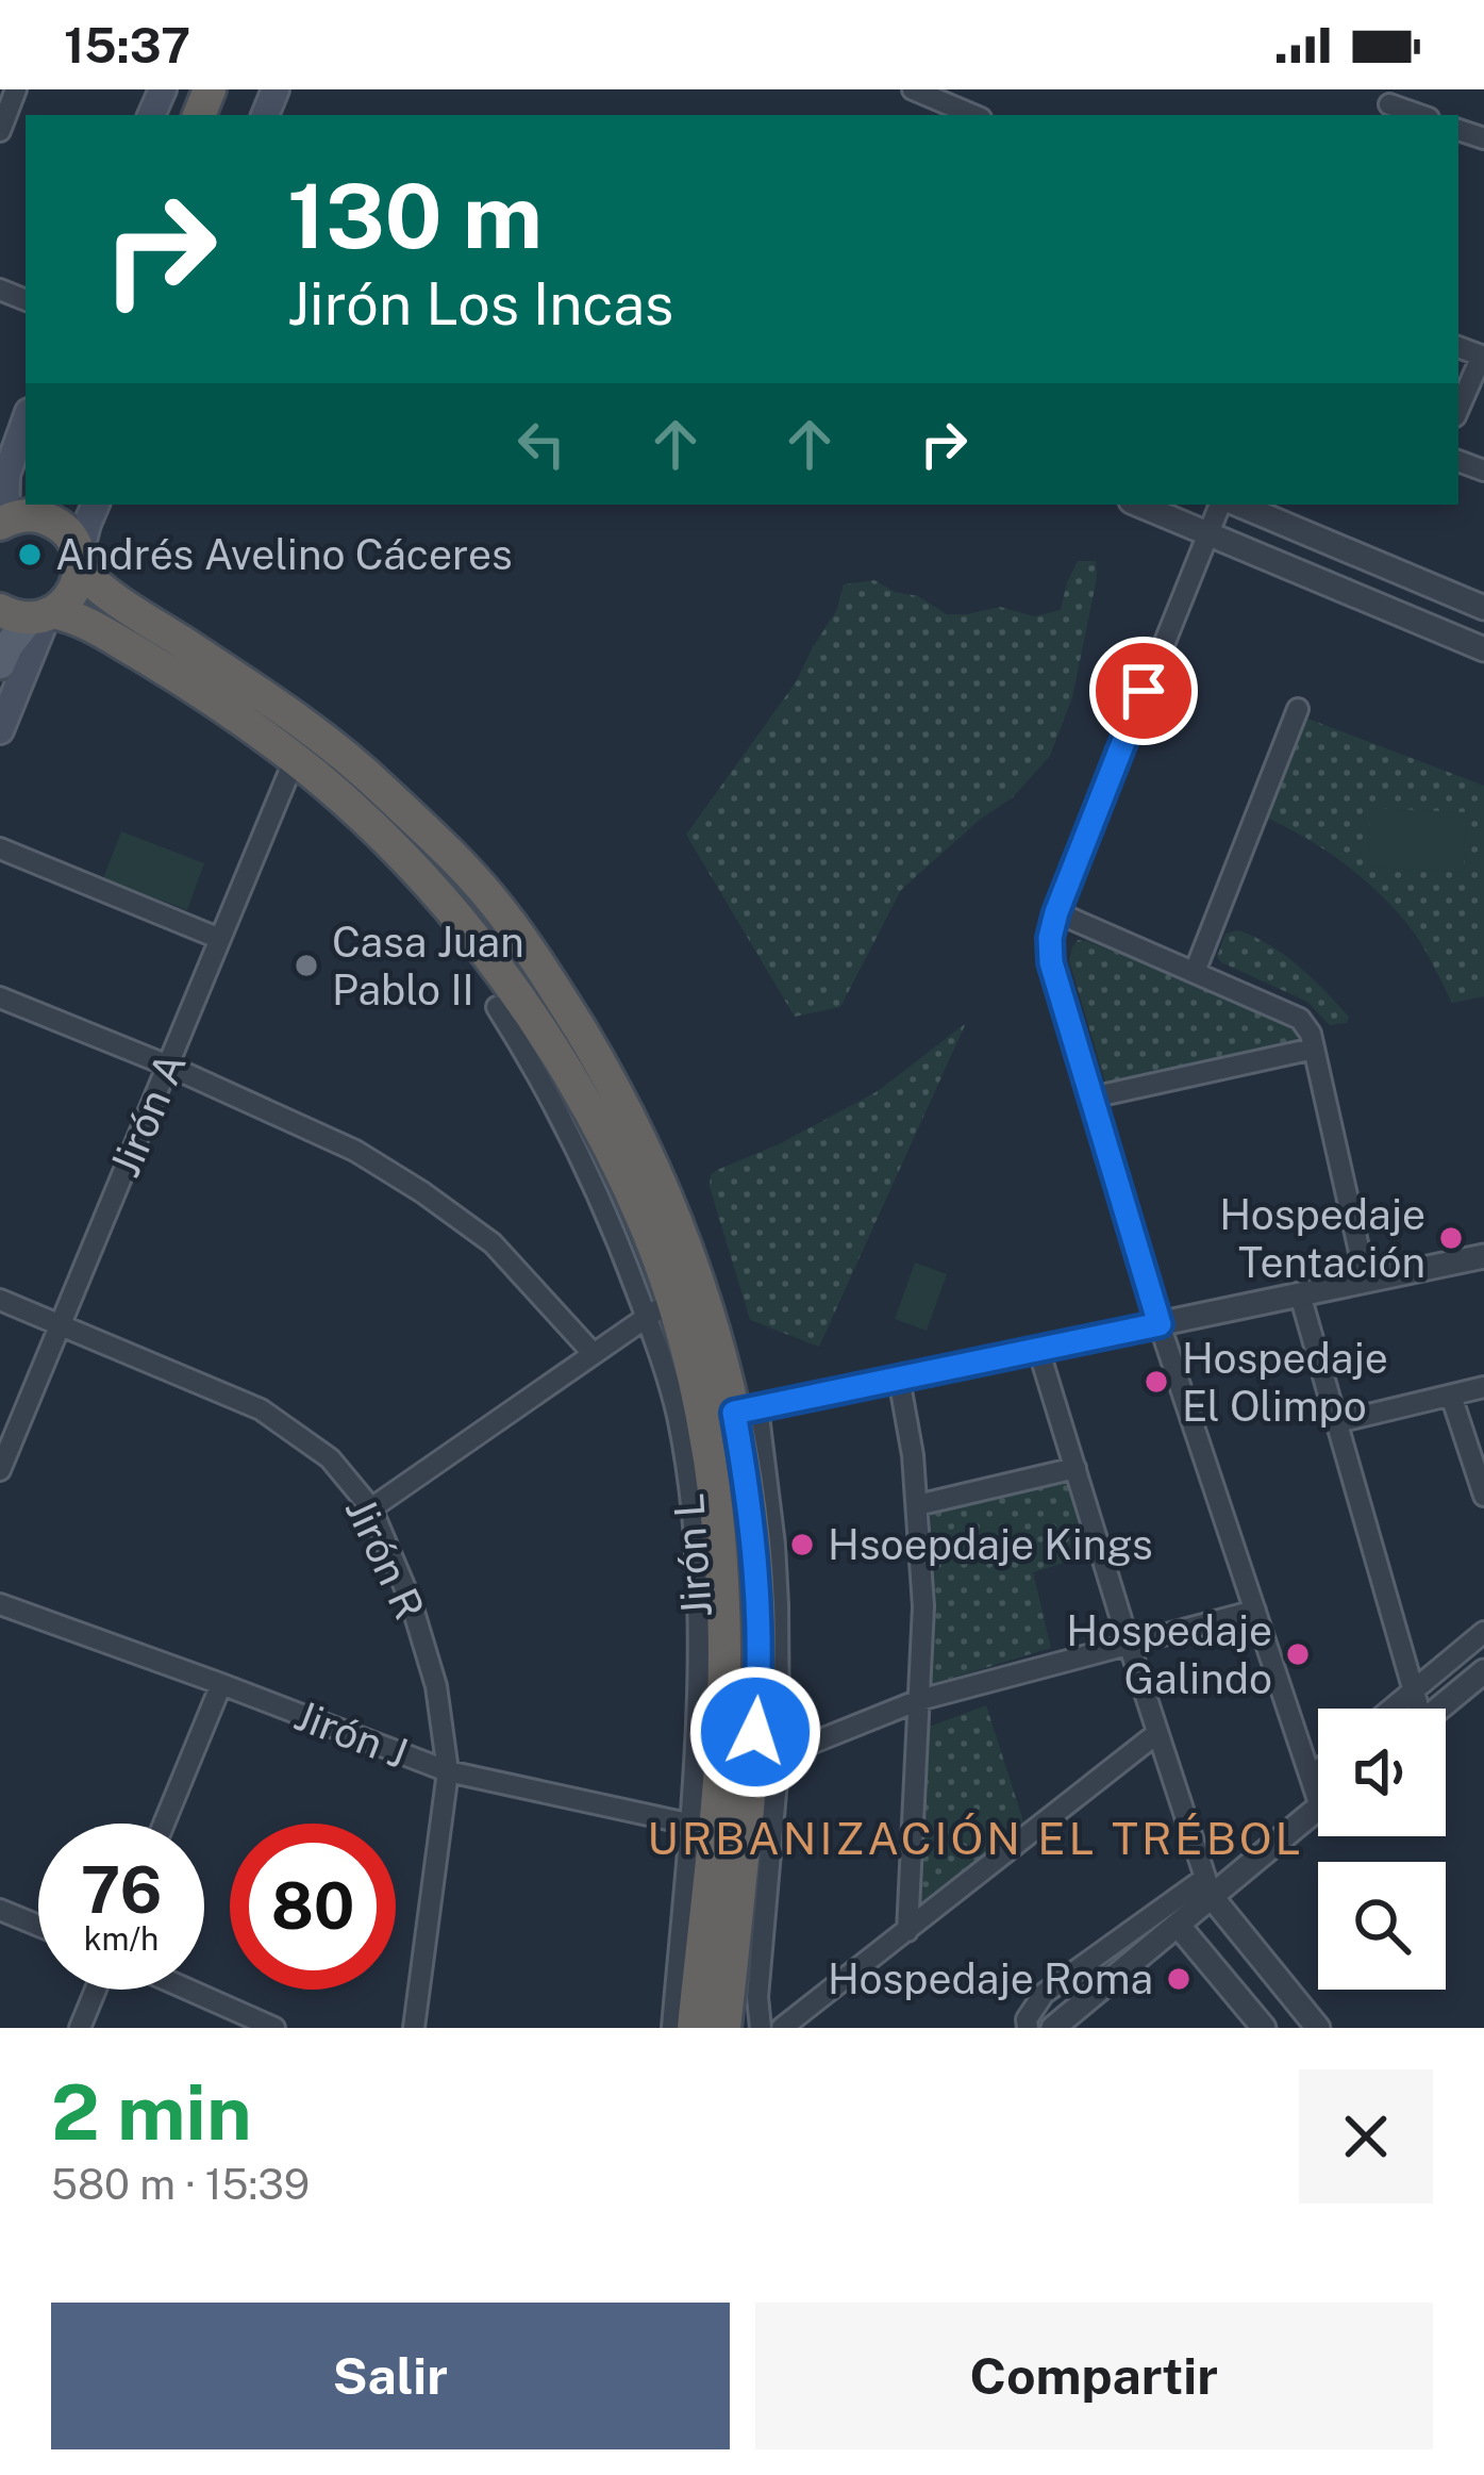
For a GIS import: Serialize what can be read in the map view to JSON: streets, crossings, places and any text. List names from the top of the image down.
{
  "streets": {
    "street": [
      "Jirón A",
      "Jirón L",
      "Jirón R",
      "Jirón J"
    ]
  },
  "crossings": [
    ["Jirón A", "Jirón R"],
    ["Jirón R", "Jirón J"]
  ],
  "districts": ["URBANIZACIÓN EL TRÉBOL"],
  "places": [
    "Andrés Avelino Cáceres",
    "Casa Juan Pablo II",
    "Hospedaje Tentación",
    "Hospedaje El Olimpo",
    "Hsoepdaje Kings",
    "Hospedaje Galindo",
    "Hospedaje Roma"
  ],
  "page": {
    "status": "15:37",
    "turn": ["130 m", "Jirón Los Incas"],
    "speed": "76 km/h",
    "limit": "80",
    "heading": ["2 min", "580 m · 15:39"],
    "buttons": ["Salir", "Compartir"]
  }
}
